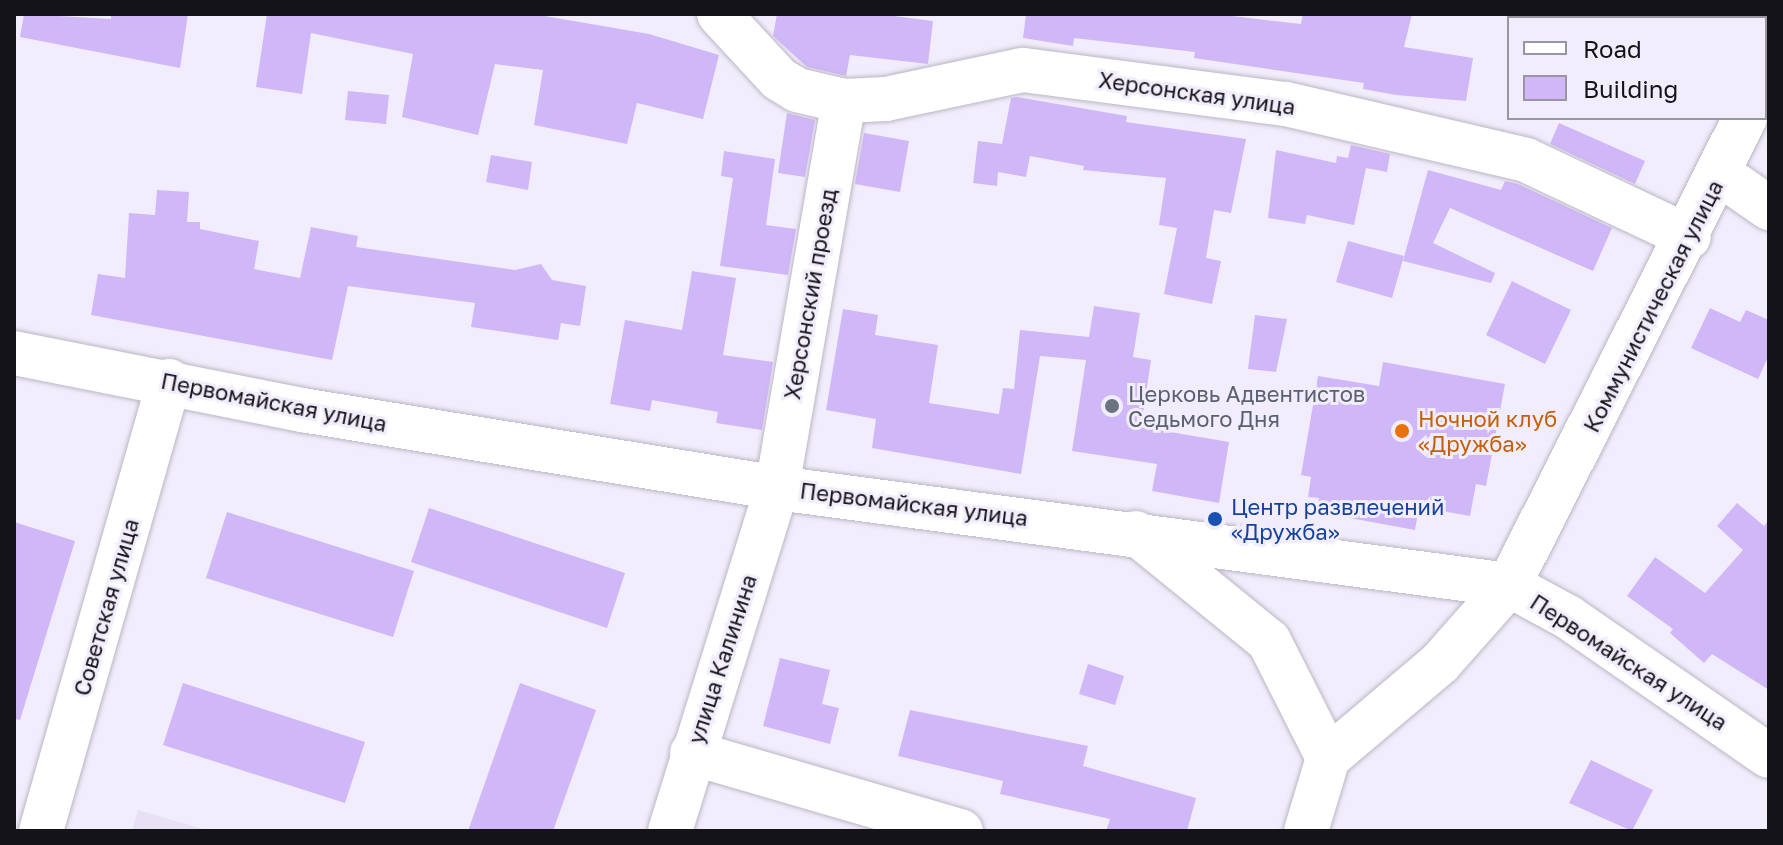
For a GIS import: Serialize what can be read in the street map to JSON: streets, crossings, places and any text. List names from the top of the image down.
{
  "streets": {
    "street": [
      "Херсонская улица",
      "Херсонский проезд",
      "Коммунистическая улица",
      "Первомайская улица",
      "Советская улица",
      "улица Калинина"
    ]
  },
  "crossings": [
    ["Херсонская улица", "Херсонский проезд"],
    ["Херсонская улица", "Коммунистическая улица"],
    ["Херсонский проезд", "Первомайская улица"],
    ["Херсонский проезд", "улица Калинина"],
    ["Коммунистическая улица", "Первомайская улица"],
    ["Первомайская улица", "Советская улица"],
    ["Первомайская улица", "улица Калинина"]
  ],
  "places": ["Церковь Адвентистов Седьмого Дня", "Ночной клуб «Дружба»", "Центр развлечений «Дружба»"],
  "legend": ["Road", "Building"]
}
